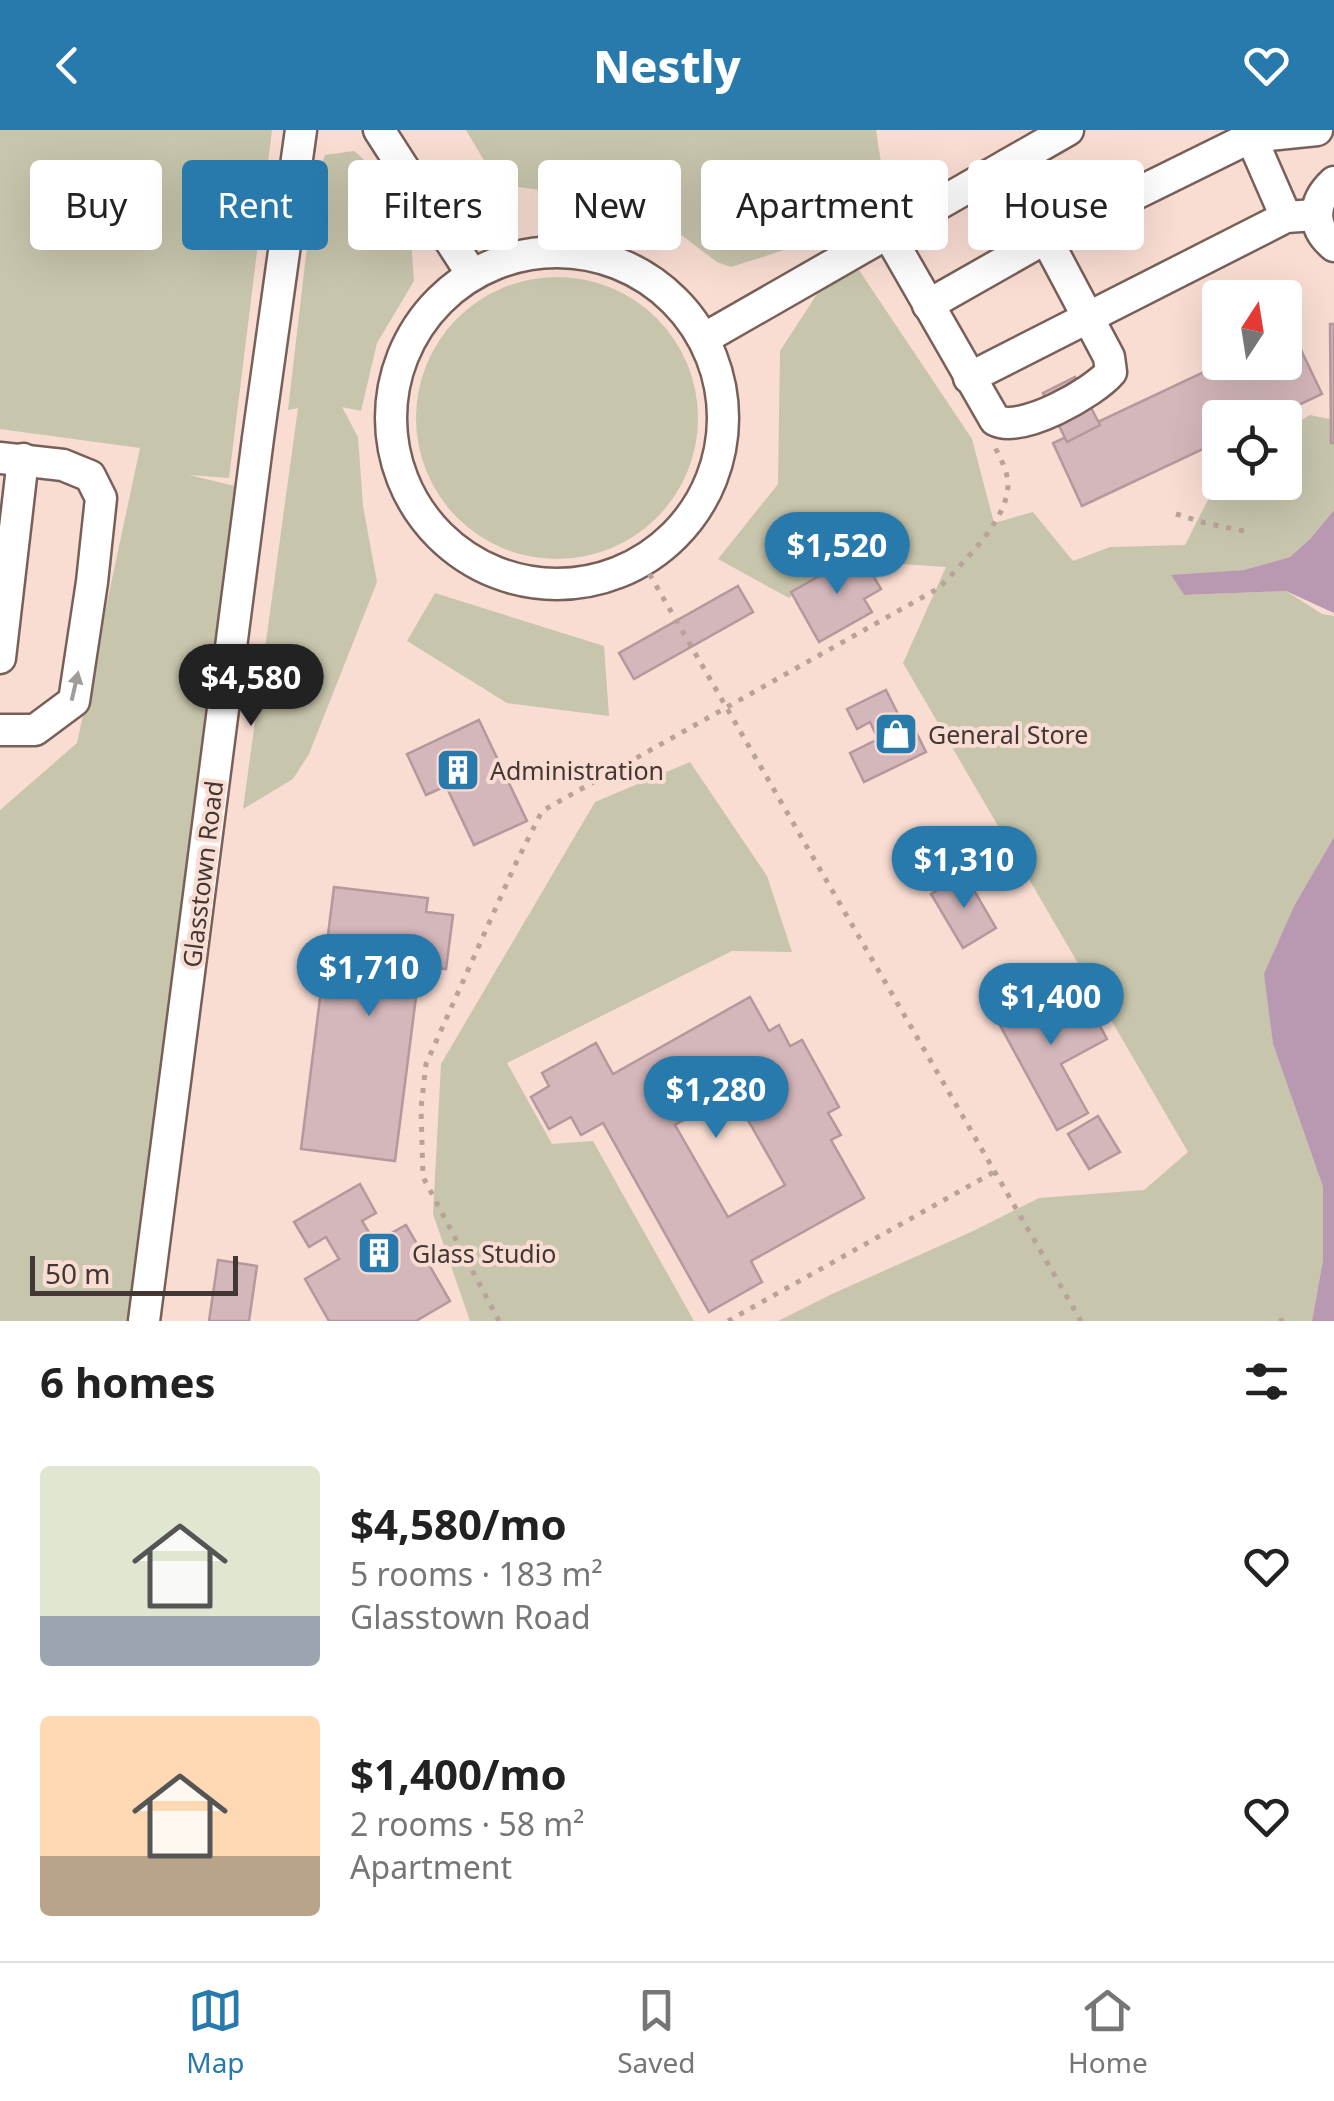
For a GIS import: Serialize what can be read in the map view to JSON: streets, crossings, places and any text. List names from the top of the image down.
{
  "streets": {
    "street": ["Glasstown Road"]
  },
  "places": {
    "shop": ["General Store"],
    "building": ["Administration", "Glass Studio"]
  },
  "scale_bar": "50 m",
  "north": "top",
  "page": {
    "header": "Nestly",
    "chip": [
      "Buy",
      "Rent",
      "Filters",
      "New",
      "Apartment",
      "House"
    ],
    "price": [
      "$1,520",
      "$4,580",
      "$1,310",
      "$1,710",
      "$1,400",
      "$1,280"
    ],
    "scale": "50 m",
    "heading": "6 homes",
    "list": [
      {
        "name": "$4,580/mo",
        "note": "5 rooms · 183 m² · Glasstown Road"
      },
      {
        "name": "$1,400/mo",
        "note": "2 rooms · 58 m² · Apartment"
      }
    ],
    "tabs": ["Map", "Saved", "Home"]
  }
}
